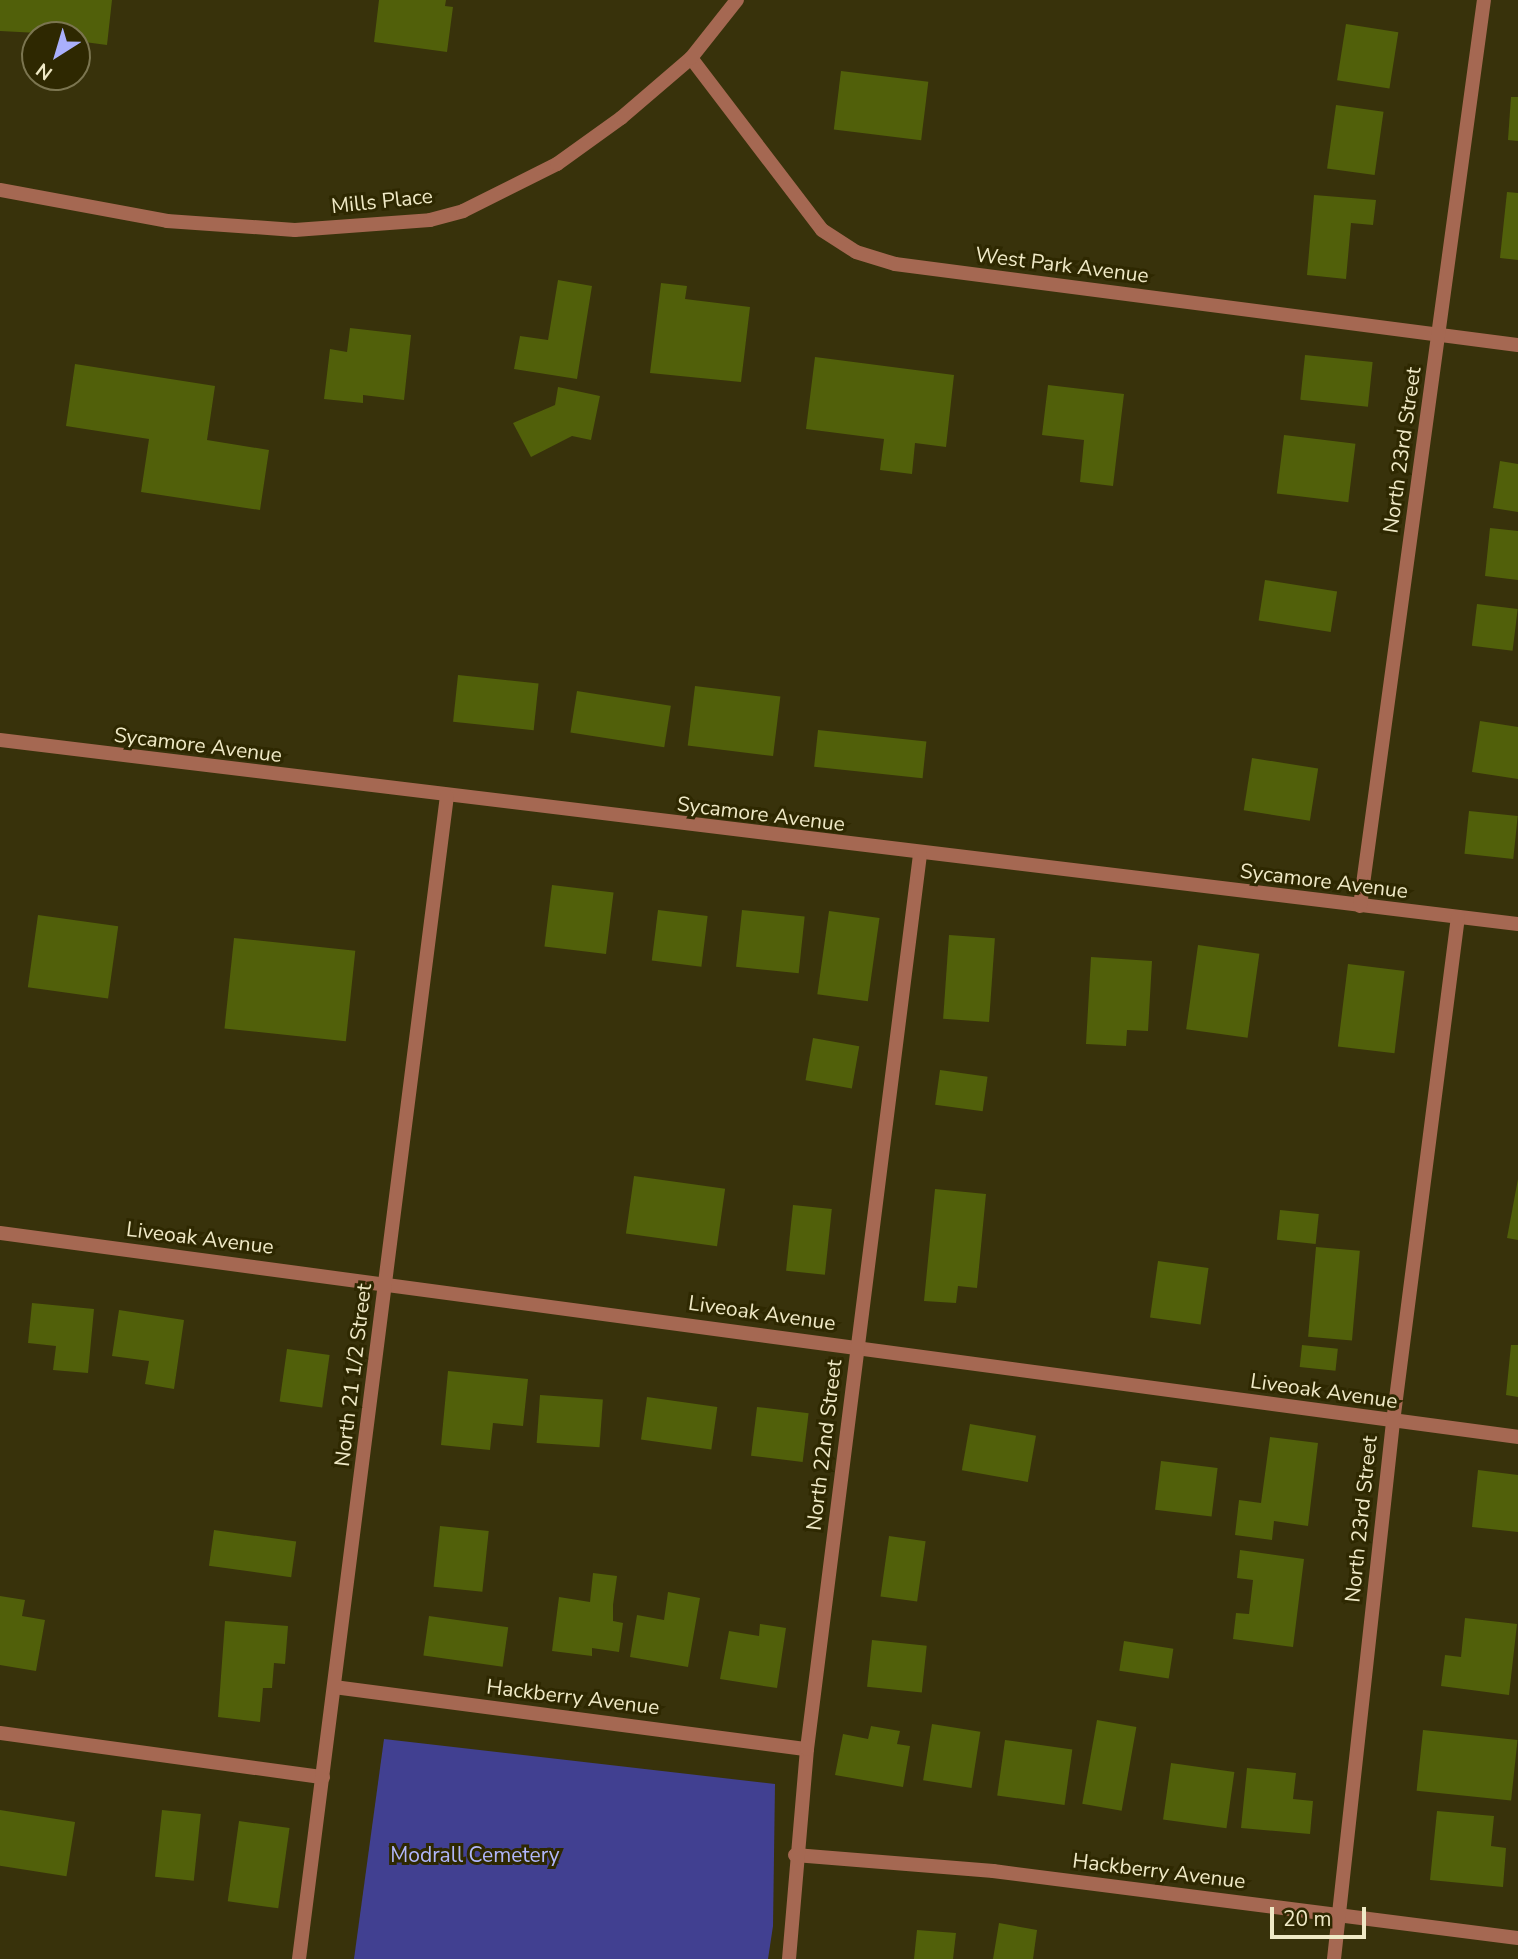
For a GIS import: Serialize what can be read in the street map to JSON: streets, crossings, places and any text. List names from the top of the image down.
{
  "streets": {
    "street": [
      "Mills Place",
      "West Park Avenue",
      "North 23rd Street",
      "Sycamore Avenue",
      "Liveoak Avenue",
      "North 21 1/2 Street",
      "North 22nd Street",
      "Hackberry Avenue"
    ]
  },
  "crossings": [
    ["Mills Place", "West Park Avenue"],
    ["West Park Avenue", "North 23rd Street"],
    ["North 23rd Street", "Sycamore Avenue"],
    ["North 23rd Street", "Liveoak Avenue"],
    ["North 23rd Street", "Hackberry Avenue"],
    ["Sycamore Avenue", "North 21 1/2 Street"],
    ["Sycamore Avenue", "North 22nd Street"],
    ["Liveoak Avenue", "North 21 1/2 Street"],
    ["Liveoak Avenue", "North 22nd Street"],
    ["North 21 1/2 Street", "Hackberry Avenue"],
    ["North 22nd Street", "Hackberry Avenue"]
  ],
  "parks": ["Modrall Cemetery"],
  "scale_bar": "20 m",
  "north": "bottom left"
}
